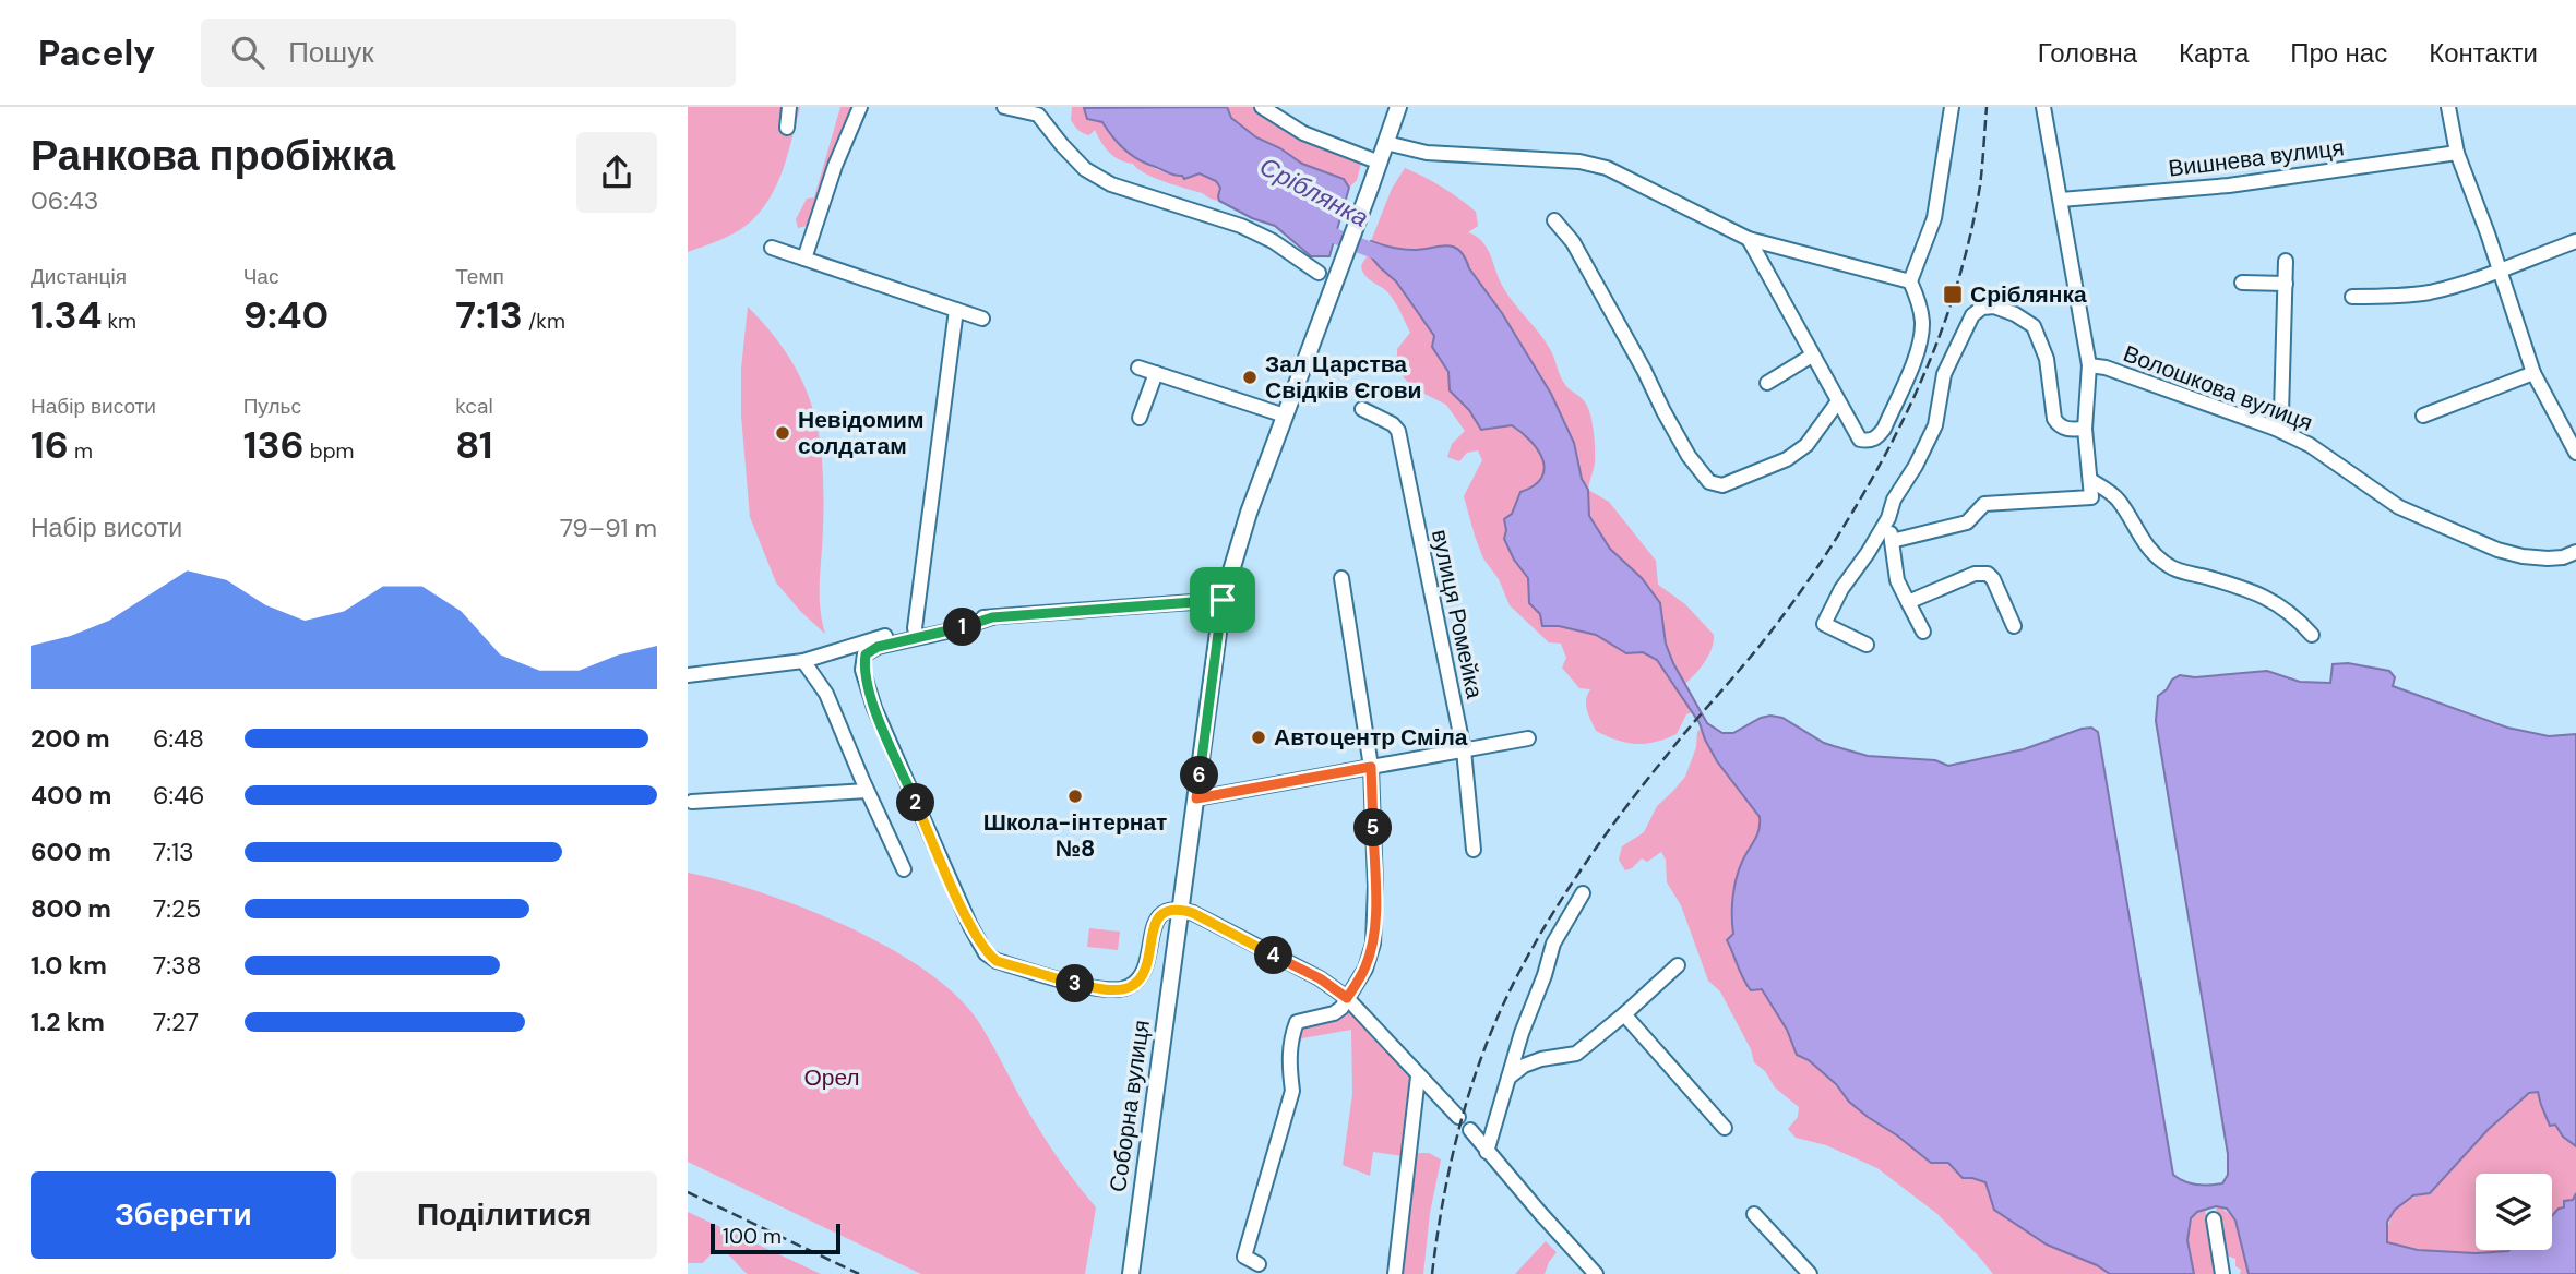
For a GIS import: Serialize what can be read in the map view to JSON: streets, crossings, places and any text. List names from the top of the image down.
{
  "streets": {
    "main road": ["Соборна вулиця"],
    "street": ["Вишнева вулиця", "Волошкова вулиця", "вулиця Ромейка"]
  },
  "water": ["Сріблянка"],
  "parks": ["Орел"],
  "places": {
    "transit": ["Сріблянка"],
    "other": [
      "Зал Царства Свідків Єгови",
      "Невідомим солдатам",
      "Автоцентр Сміла",
      "Школа-інтернат №8"
    ]
  },
  "scale_bar": "100 m",
  "page": {
    "header": "Pacely",
    "search": "Пошук",
    "nav": [
      "Головна",
      "Карта",
      "Про нас",
      "Контакти"
    ],
    "heading": ["Ранкова пробіжка", "06:43"],
    "stats": [
      ["Дистанція", "1.34 km"],
      ["Час", "9:40"],
      ["Темп", "7:13 /km"],
      ["Набір висоти", "16 m"],
      ["Пульс", "136 bpm"],
      ["kcal", "81"]
    ],
    "chart": ["Набір висоти", "79–91 m"],
    "pins": [
      "1",
      "6",
      "2",
      "5",
      "4",
      "3"
    ],
    "list": [
      {
        "name": "200 m",
        "note": "6:48"
      },
      {
        "name": "400 m",
        "note": "6:46"
      },
      {
        "name": "600 m",
        "note": "7:13"
      },
      {
        "name": "800 m",
        "note": "7:25"
      },
      {
        "name": "1.0 km",
        "note": "7:38"
      },
      {
        "name": "1.2 km",
        "note": "7:27"
      }
    ],
    "buttons": ["Зберегти", "Поділитися"],
    "scale": "100 m"
  }
}
